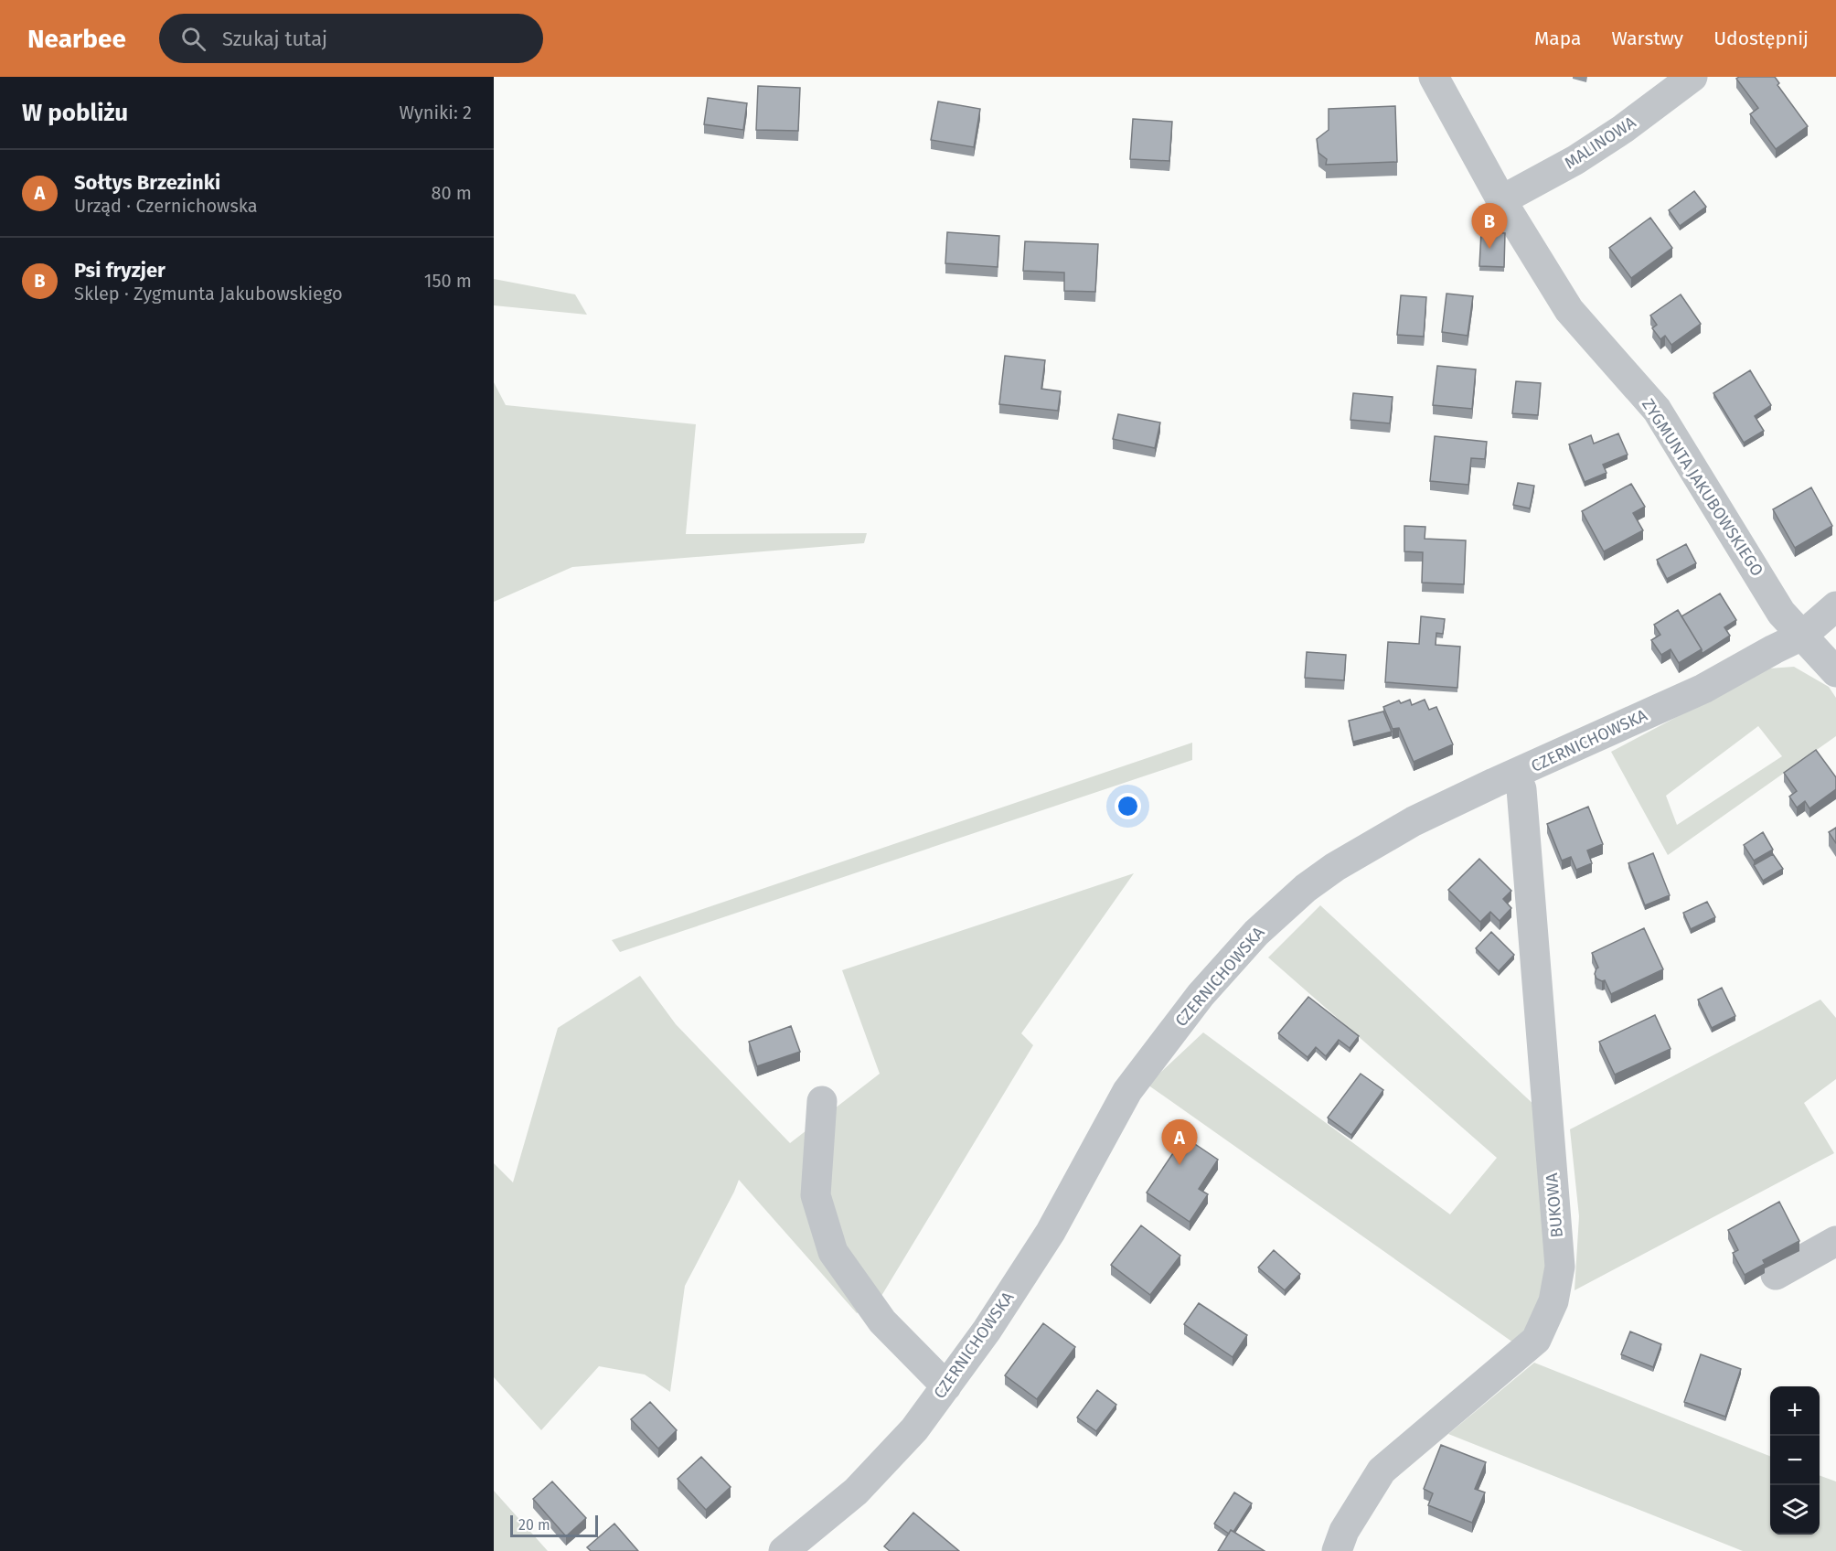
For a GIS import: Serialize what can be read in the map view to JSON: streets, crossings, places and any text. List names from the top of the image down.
{
  "streets": {
    "street": [
      "MALINOWA",
      "ZYGMUNTA JAKUBOWSKIEGO",
      "CZERNICHOWSKA",
      "BUKOWA"
    ]
  },
  "crossings": [
    ["MALINOWA", "ZYGMUNTA JAKUBOWSKIEGO"],
    ["ZYGMUNTA JAKUBOWSKIEGO", "CZERNICHOWSKA"],
    ["CZERNICHOWSKA", "BUKOWA"]
  ],
  "scale_bar": "20 m",
  "page": {
    "header": "Nearbee",
    "search": "Szukaj tutaj",
    "nav": ["Mapa", "Warstwy", "Udostępnij"],
    "heading": ["W pobliżu", "Wyniki: 2"],
    "list": [
      {
        "mark": "A",
        "name": "Sołtys Brzezinki",
        "note": "Urząd · Czernichowska",
        "value": "80 m"
      },
      {
        "mark": "B",
        "name": "Psi fryzjer",
        "note": "Sklep · Zygmunta Jakubowskiego",
        "value": "150 m"
      }
    ],
    "pins": ["B", "A"],
    "map_buttons": ["+", "−"],
    "scale": "20 m"
  }
}
